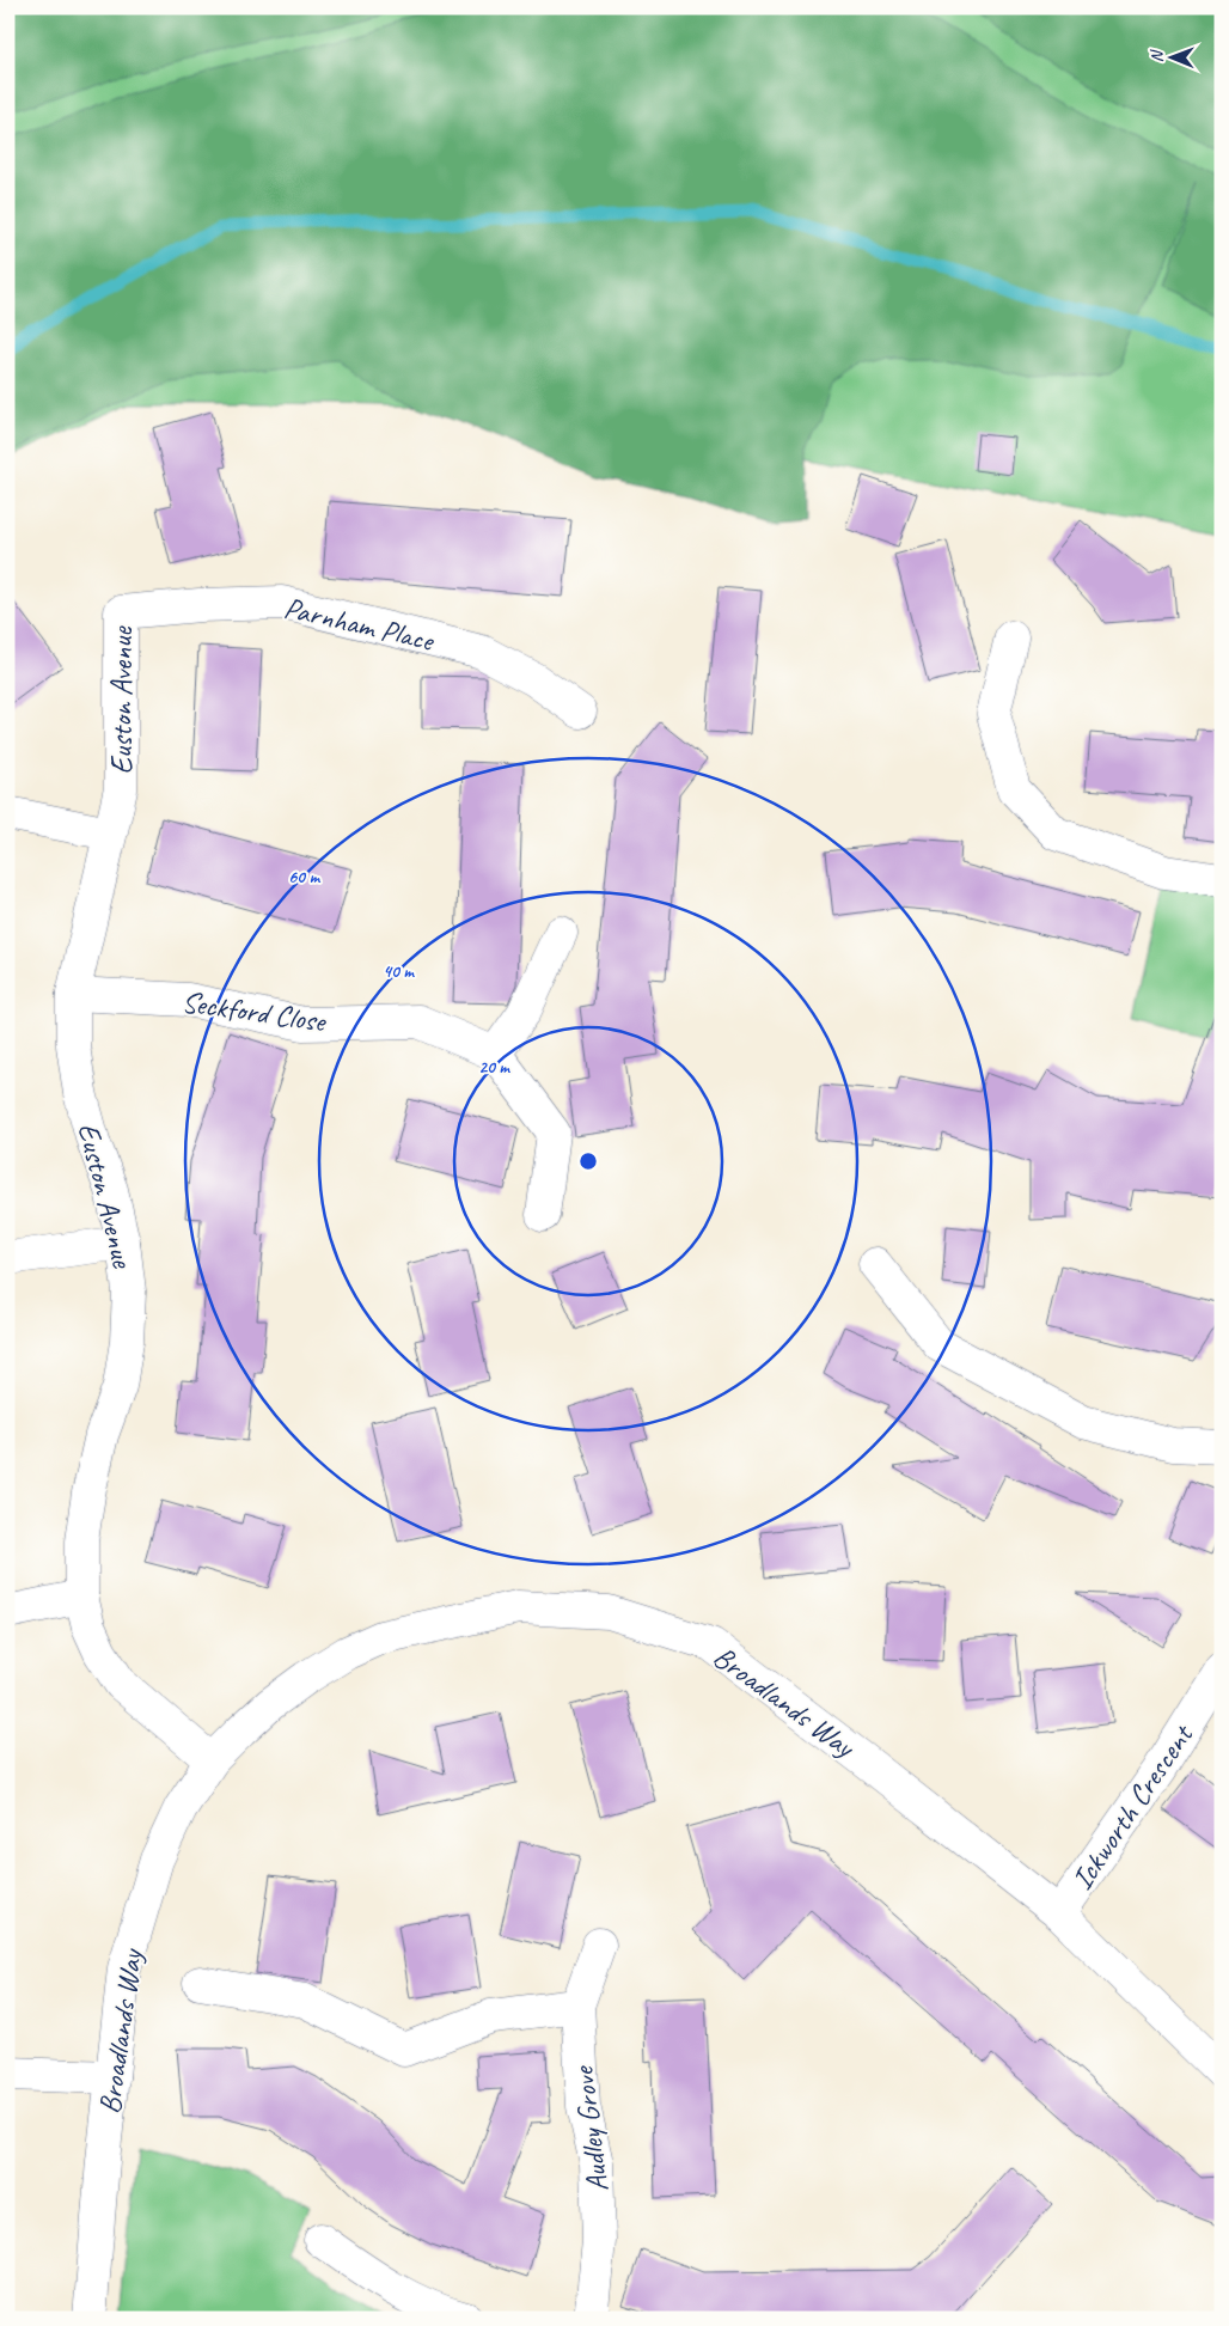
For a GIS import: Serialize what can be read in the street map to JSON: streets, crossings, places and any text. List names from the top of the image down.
{
  "streets": {
    "street": [
      "Parnham Place",
      "Euston Avenue",
      "Seckford Close",
      "Broadlands Way",
      "Ickworth Crescent",
      "Audley Grove"
    ]
  },
  "crossings": [
    ["Parnham Place", "Euston Avenue"],
    ["Euston Avenue", "Seckford Close"],
    ["Euston Avenue", "Broadlands Way"],
    ["Broadlands Way", "Ickworth Crescent"]
  ],
  "north": "left",
  "rings": ["60 m", "40 m", "20 m"]
}
